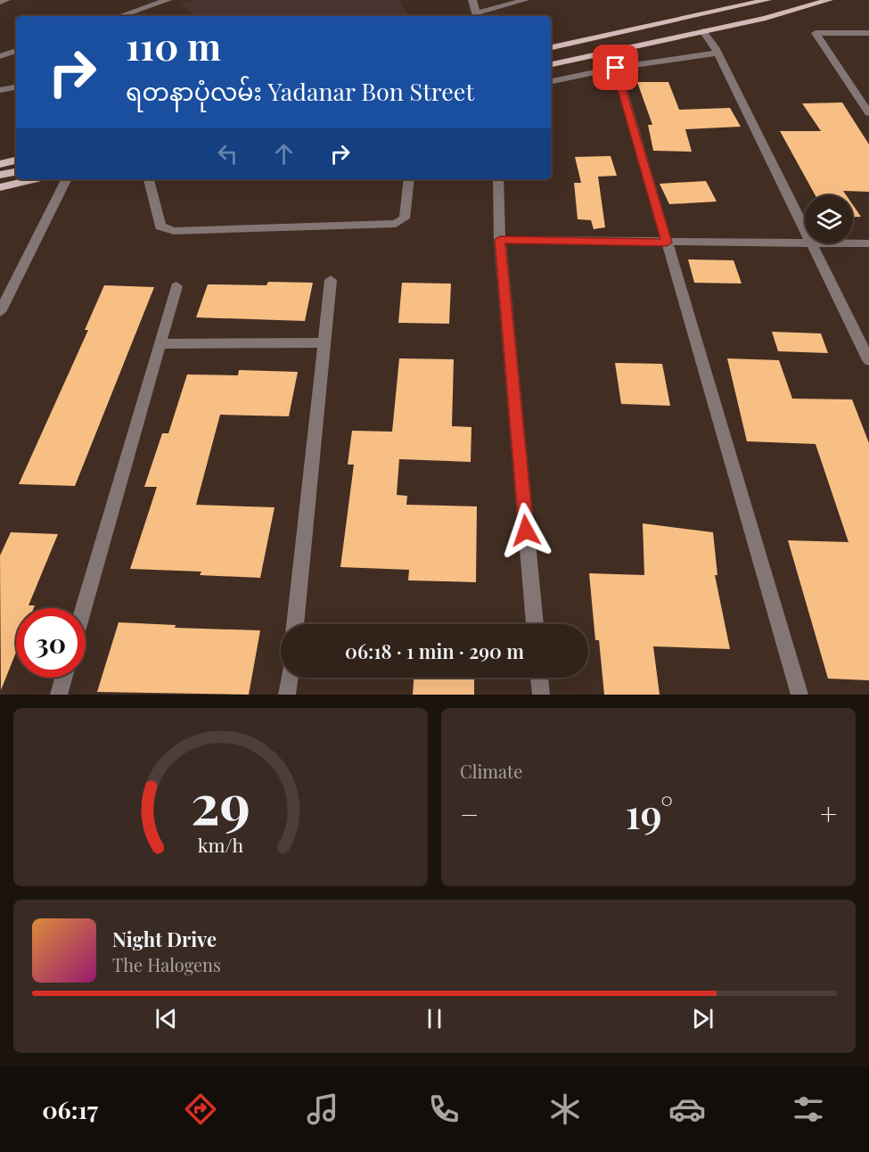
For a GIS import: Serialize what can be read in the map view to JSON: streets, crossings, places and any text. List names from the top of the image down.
{
  "page": {
    "turn": ["110 m", "ရတနာပုံလမ်း Yadanar Bon Street"],
    "limit": "30",
    "trip": "06:18 · 1 min · 290 m",
    "tile": "Climate",
    "heat": ["−", "19°", "+"],
    "song": ["Night Drive", "The Halogens"],
    "tabs": "06:17",
    "gauge": ["29", "km/h"]
  }
}
